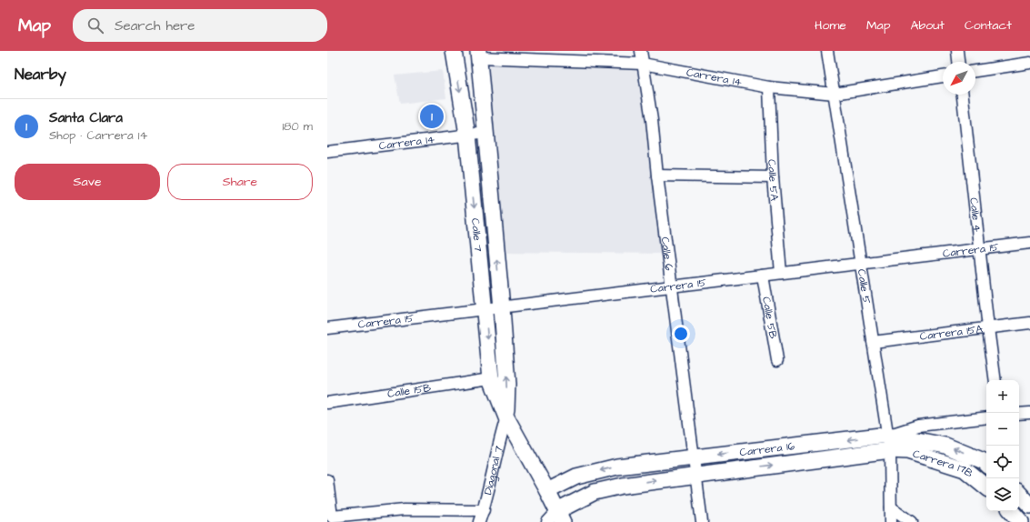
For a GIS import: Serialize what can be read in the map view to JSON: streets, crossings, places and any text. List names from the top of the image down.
{
  "streets": {
    "street": [
      "Carrera 14",
      "Calle 5A",
      "Calle 4",
      "Calle 7",
      "Carrera 15",
      "Calle 6",
      "Calle 5",
      "Calle 5B",
      "Carrera 15A",
      "Calle 15B",
      "Carrera 16",
      "Carrera 17B",
      "Diagonal 7"
    ]
  },
  "crossings": [
    ["Carrera 14", "Calle 5A"],
    ["Carrera 14", "Calle 7"],
    ["Carrera 14", "Calle 6"],
    ["Carrera 14", "Calle 5"],
    ["Calle 5A", "Carrera 15"],
    ["Calle 4", "Carrera 15"],
    ["Calle 4", "Carrera 15A"],
    ["Calle 7", "Carrera 15"],
    ["Calle 7", "Calle 15B"],
    ["Calle 7", "Carrera 16"],
    ["Calle 7", "Diagonal 7"],
    ["Carrera 15", "Calle 6"],
    ["Carrera 15", "Calle 5"],
    ["Carrera 15", "Calle 5B"],
    ["Calle 6", "Carrera 16"],
    ["Calle 5", "Carrera 15A"],
    ["Calle 5", "Carrera 16"],
    ["Calle 5", "Carrera 17B"],
    ["Carrera 16", "Carrera 17B"]
  ],
  "north": "bottom left",
  "page": {
    "header": "Map",
    "search": "Search here",
    "nav": [
      "Home",
      "Map",
      "About",
      "Contact"
    ],
    "heading": "Nearby",
    "list": [
      {
        "mark": "1",
        "name": "Santa Clara",
        "note": "Shop · Carrera 14",
        "value": "180 m"
      }
    ],
    "pins": "1",
    "buttons": ["Save", "Share"],
    "map_buttons": ["+", "−"]
  }
}
